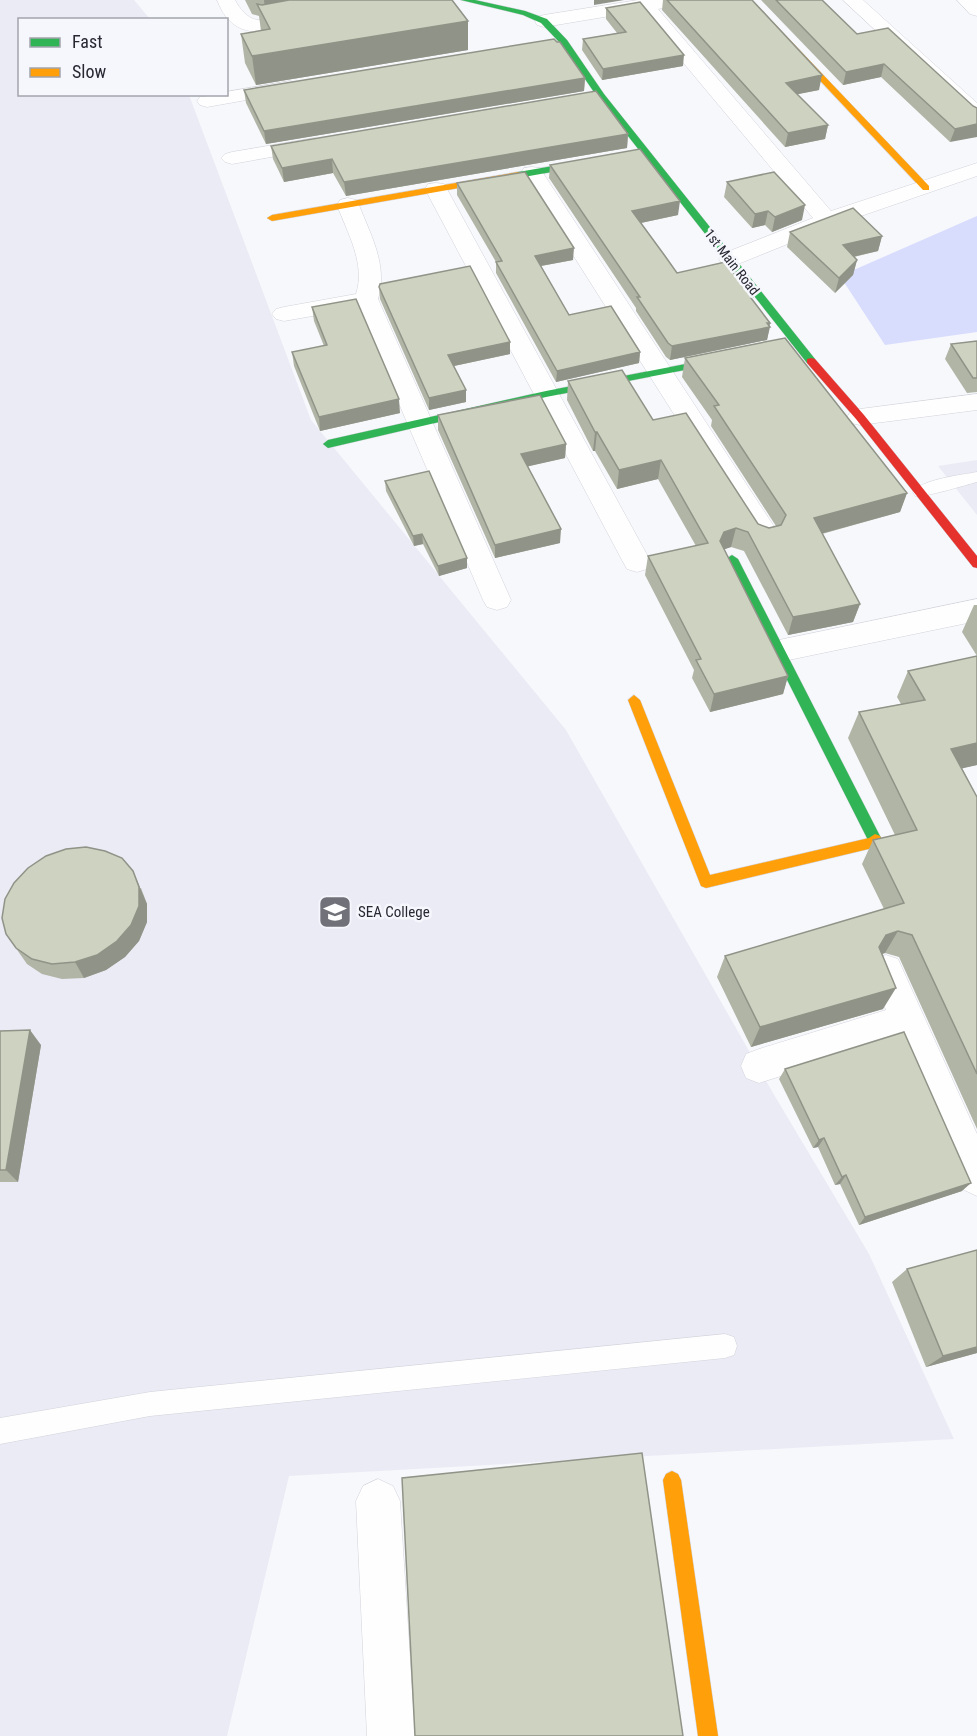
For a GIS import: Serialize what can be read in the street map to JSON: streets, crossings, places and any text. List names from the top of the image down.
{
  "streets": {
    "street": ["1st Main Road"]
  },
  "places": {
    "school or university": ["SEA College"]
  },
  "legend": ["Fast", "Slow"]
}
